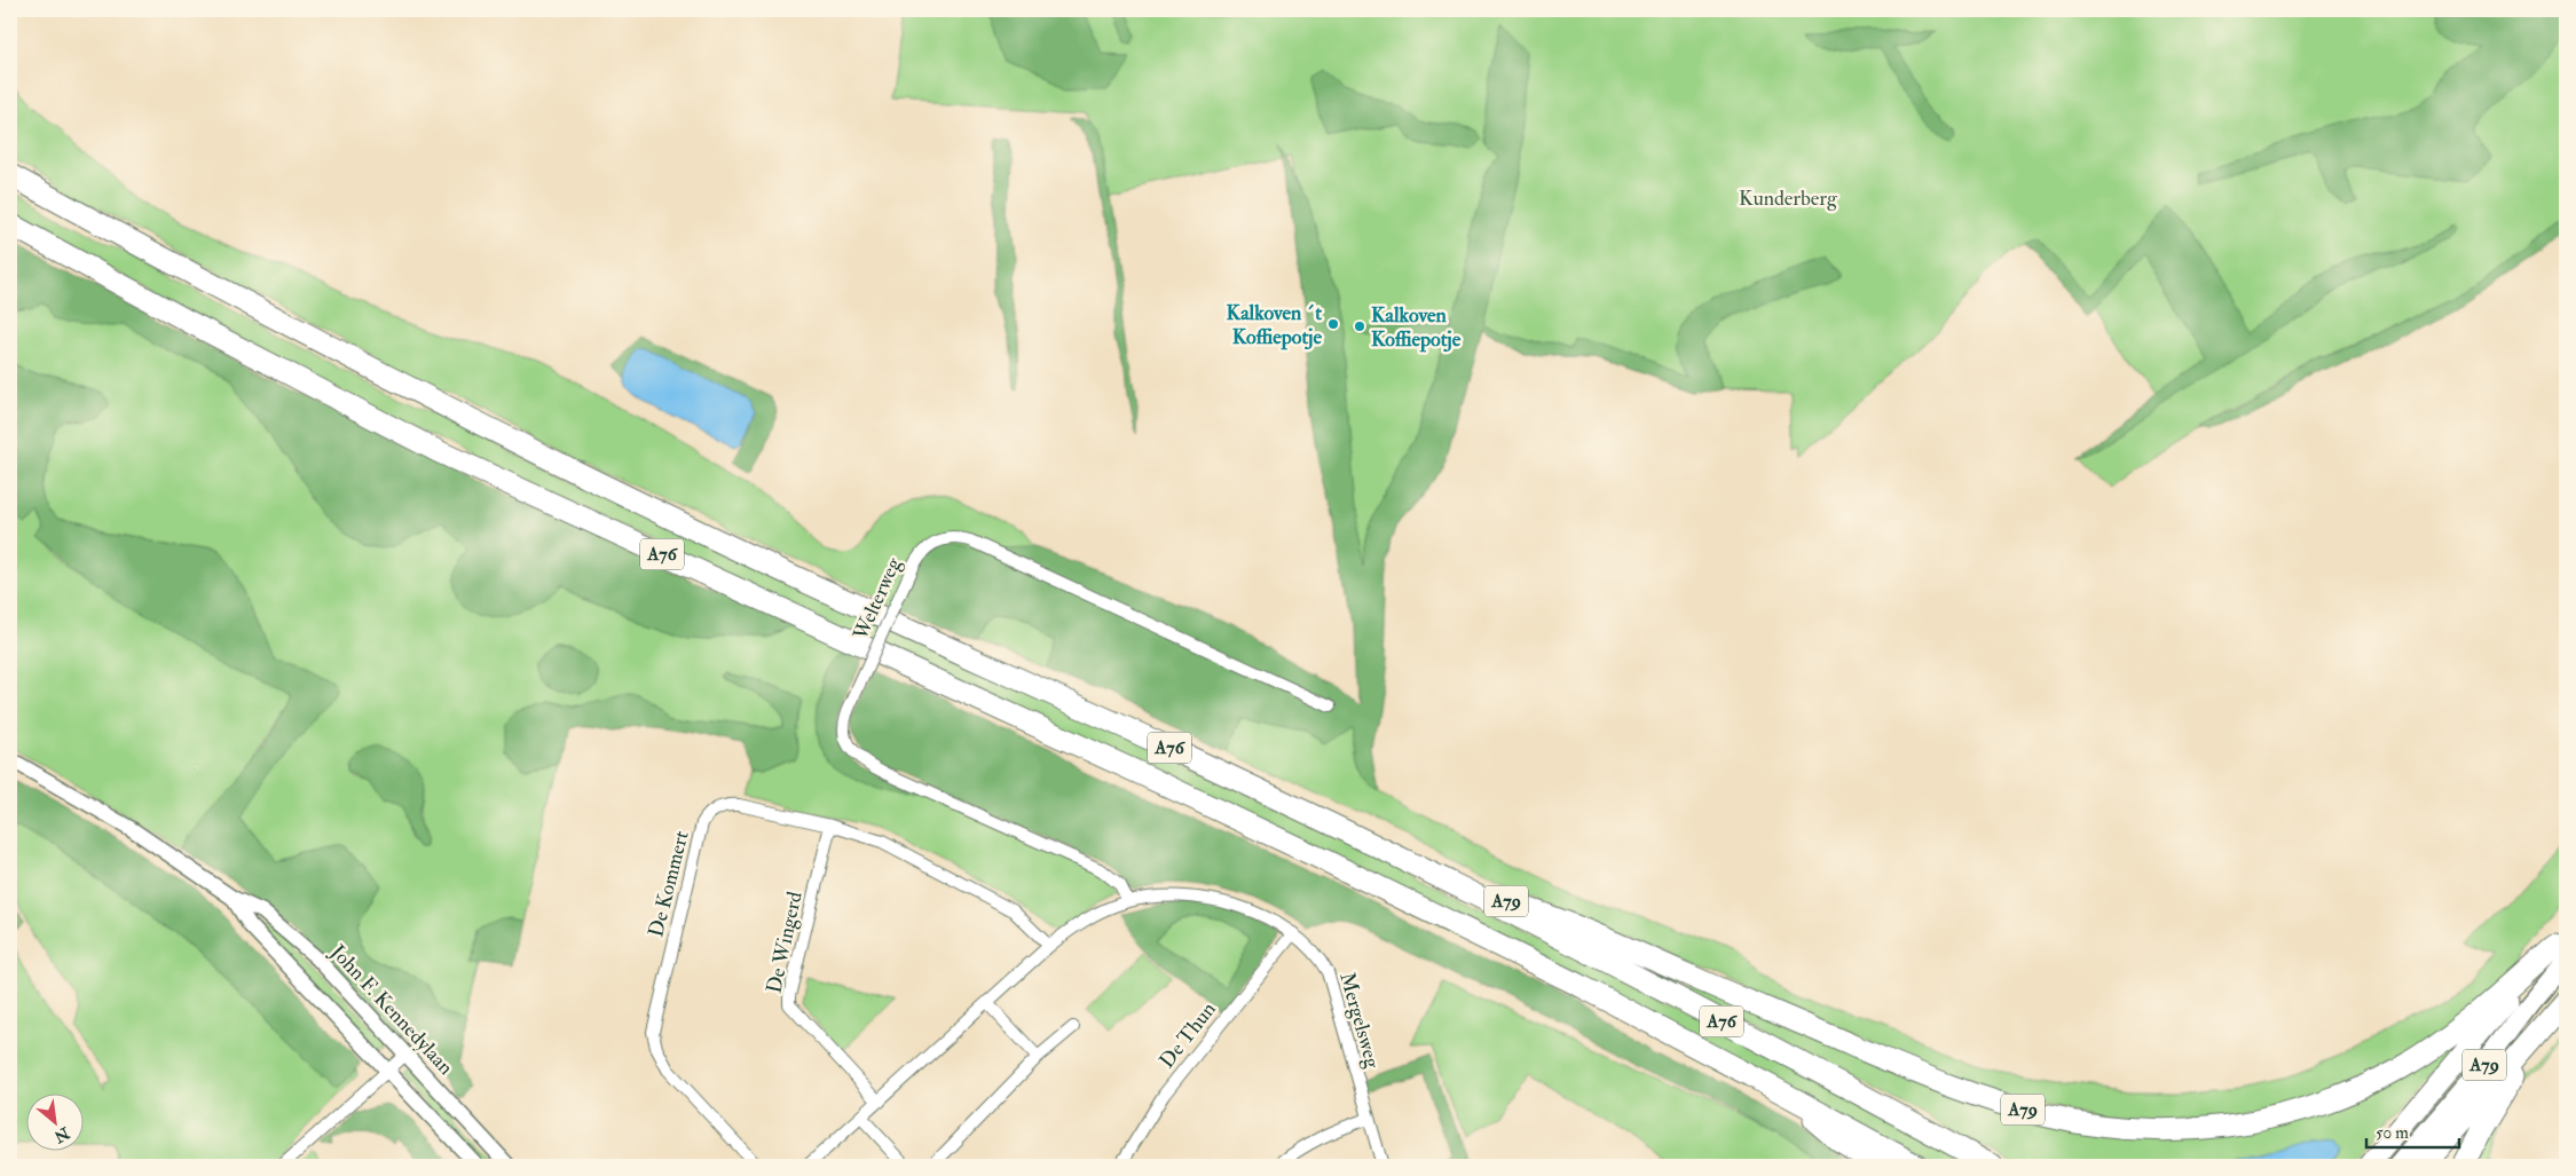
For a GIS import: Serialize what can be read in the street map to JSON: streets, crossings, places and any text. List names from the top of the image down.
{
  "streets": {
    "highway": ["A76", "A79"],
    "street": [
      "Welterweg",
      "De Kommert",
      "De Wingerd",
      "John F. Kennedylaan",
      "Mergelsweg",
      "De Thun"
    ]
  },
  "crossings": [
    ["A76", "A79"],
    ["Welterweg", "Mergelsweg"],
    ["De Kommert", "De Wingerd"],
    ["De Kommert", "Mergelsweg"],
    ["De Wingerd", "Mergelsweg"],
    ["Mergelsweg", "De Thun"]
  ],
  "parks": ["Kunderberg"],
  "places": ["Kalkoven ´t Koffiepotje", "Kalkoven Koffiepotje"],
  "scale_bar": "50 m",
  "north": "bottom right"
}
